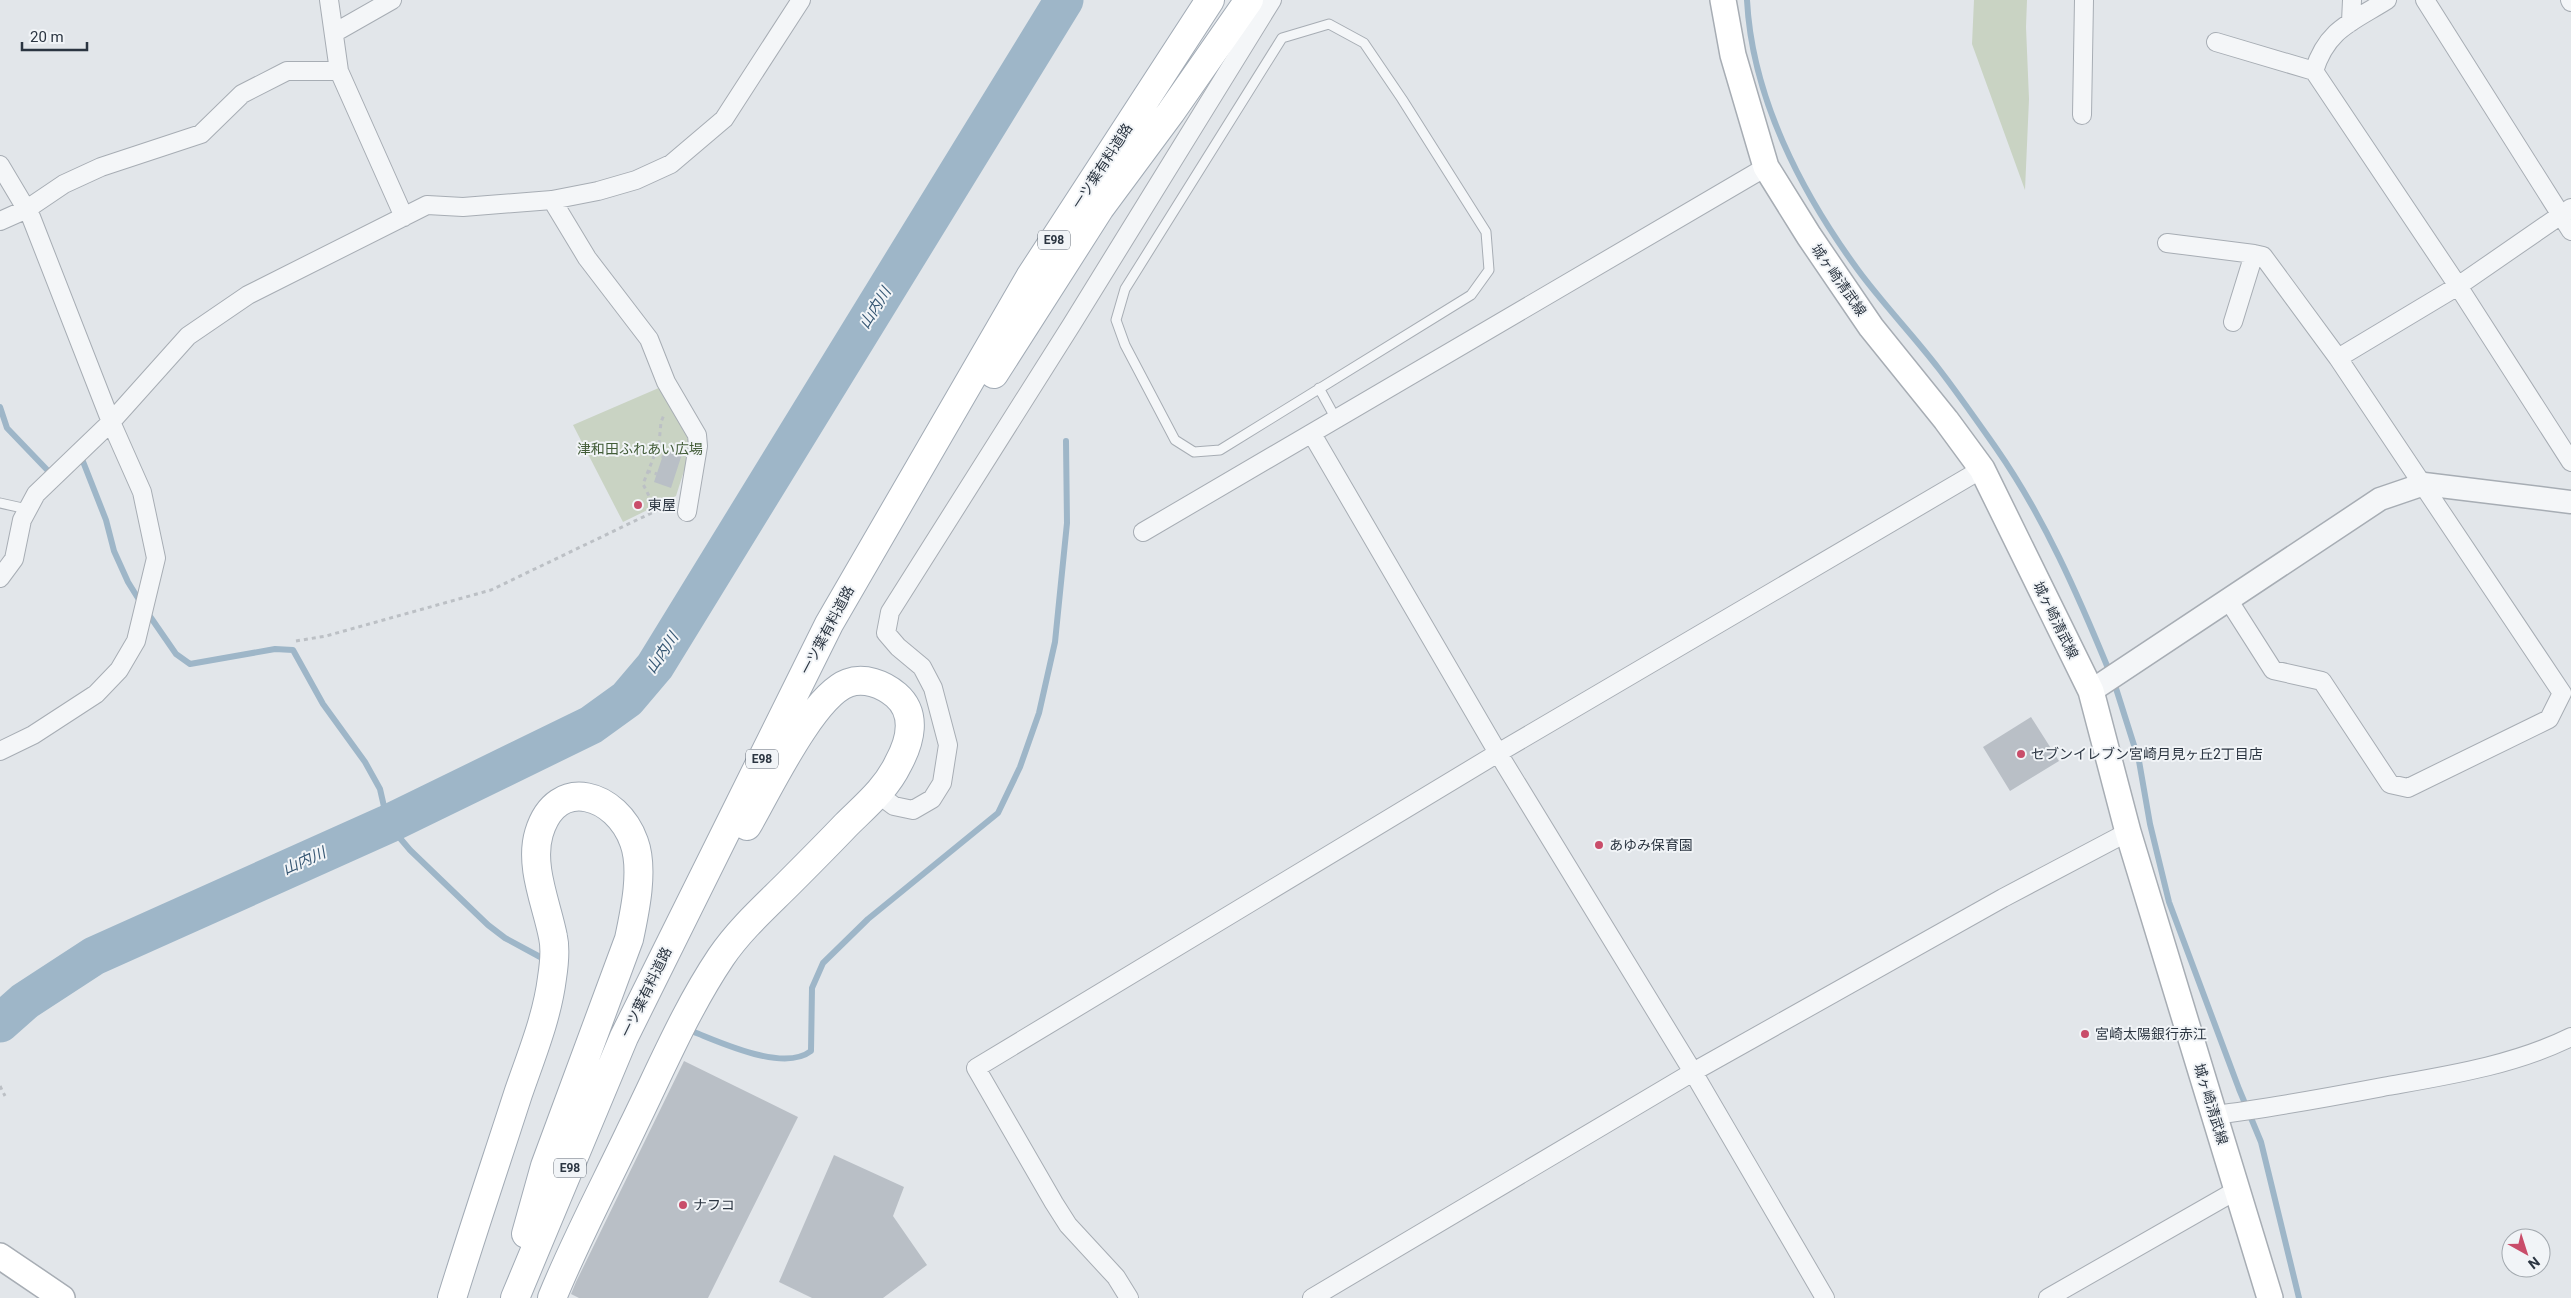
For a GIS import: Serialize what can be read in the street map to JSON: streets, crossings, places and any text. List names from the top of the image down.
{
  "streets": {
    "main road": ["一ツ葉有料道路", "E98", "城ヶ崎清武線"]
  },
  "water": ["山内川"],
  "parks": ["津和田ふれあい広場"],
  "places": [
    "東屋",
    "セブンイレブン宮崎月見ヶ丘2丁目店",
    "あゆみ保育園",
    "宮崎太陽銀行赤江",
    "ナフコ"
  ],
  "scale_bar": "20 m",
  "north": "bottom right"
}
